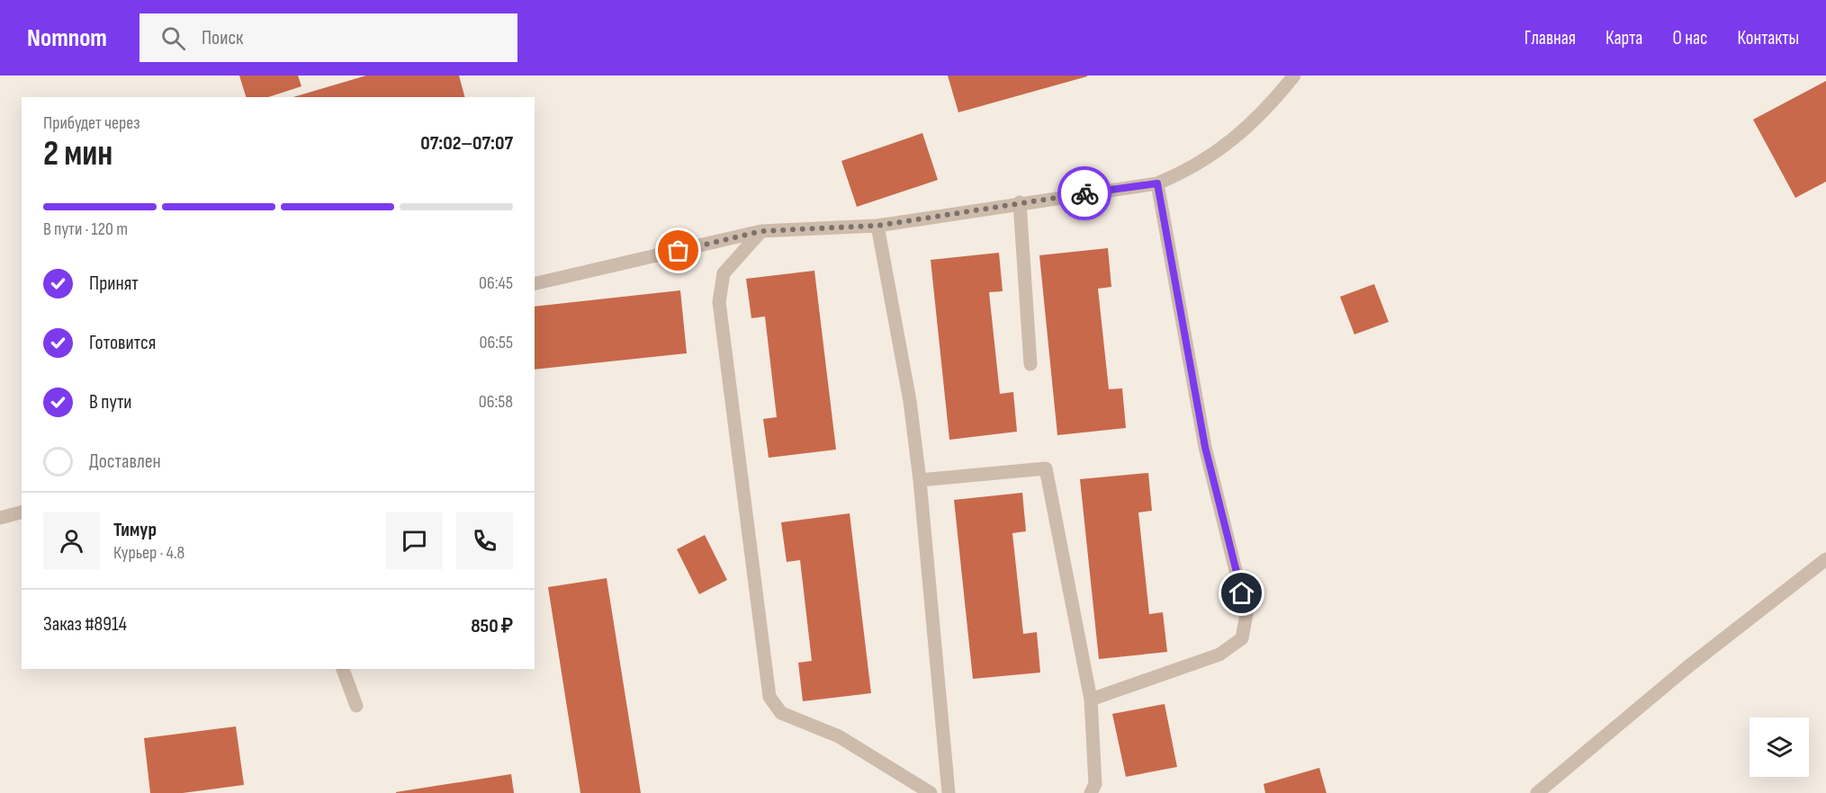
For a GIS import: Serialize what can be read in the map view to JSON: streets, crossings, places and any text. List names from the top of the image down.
{
  "page": {
    "header": "Nomnom",
    "search": "Поиск",
    "nav": [
      "Главная",
      "Карта",
      "О нас",
      "Контакты"
    ],
    "heading": ["2 мин", "Прибудет через", "07:02–07:07"],
    "panel": [
      "Тимур",
      "Курьер · 4.8",
      "Заказ #8914",
      "850 ₽"
    ],
    "bar": "В пути · 120 m",
    "list": [
      ["Принят", "06:45"],
      ["Готовится", "06:55"],
      ["В пути", "06:58"],
      "Доставлен"
    ]
  }
}
